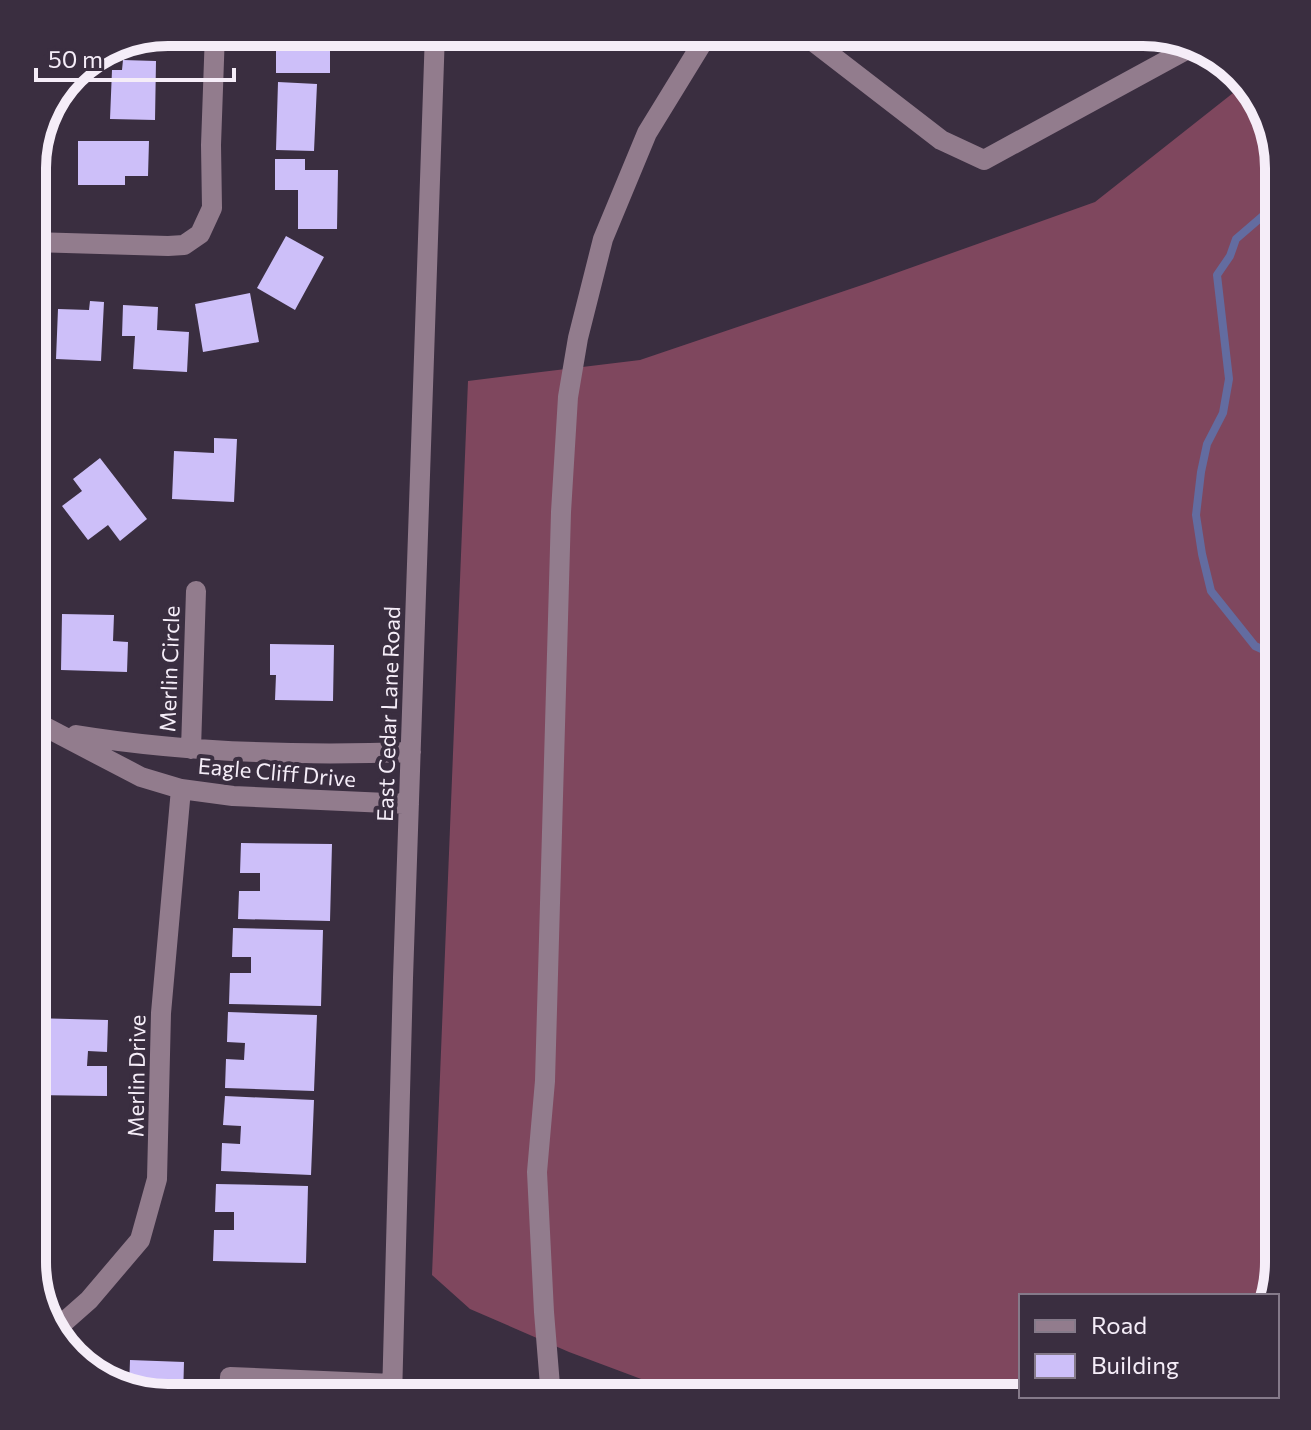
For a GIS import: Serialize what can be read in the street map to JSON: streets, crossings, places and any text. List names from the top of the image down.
{
  "streets": {
    "street": [
      "Merlin Circle",
      "East Cedar Lane Road",
      "Eagle Cliff Drive",
      "Merlin Drive"
    ]
  },
  "crossings": [
    ["Merlin Circle", "Eagle Cliff Drive"],
    ["East Cedar Lane Road", "Eagle Cliff Drive"],
    ["Eagle Cliff Drive", "Merlin Drive"]
  ],
  "legend": ["Road", "Building"],
  "scale_bar": "50 m"
}
